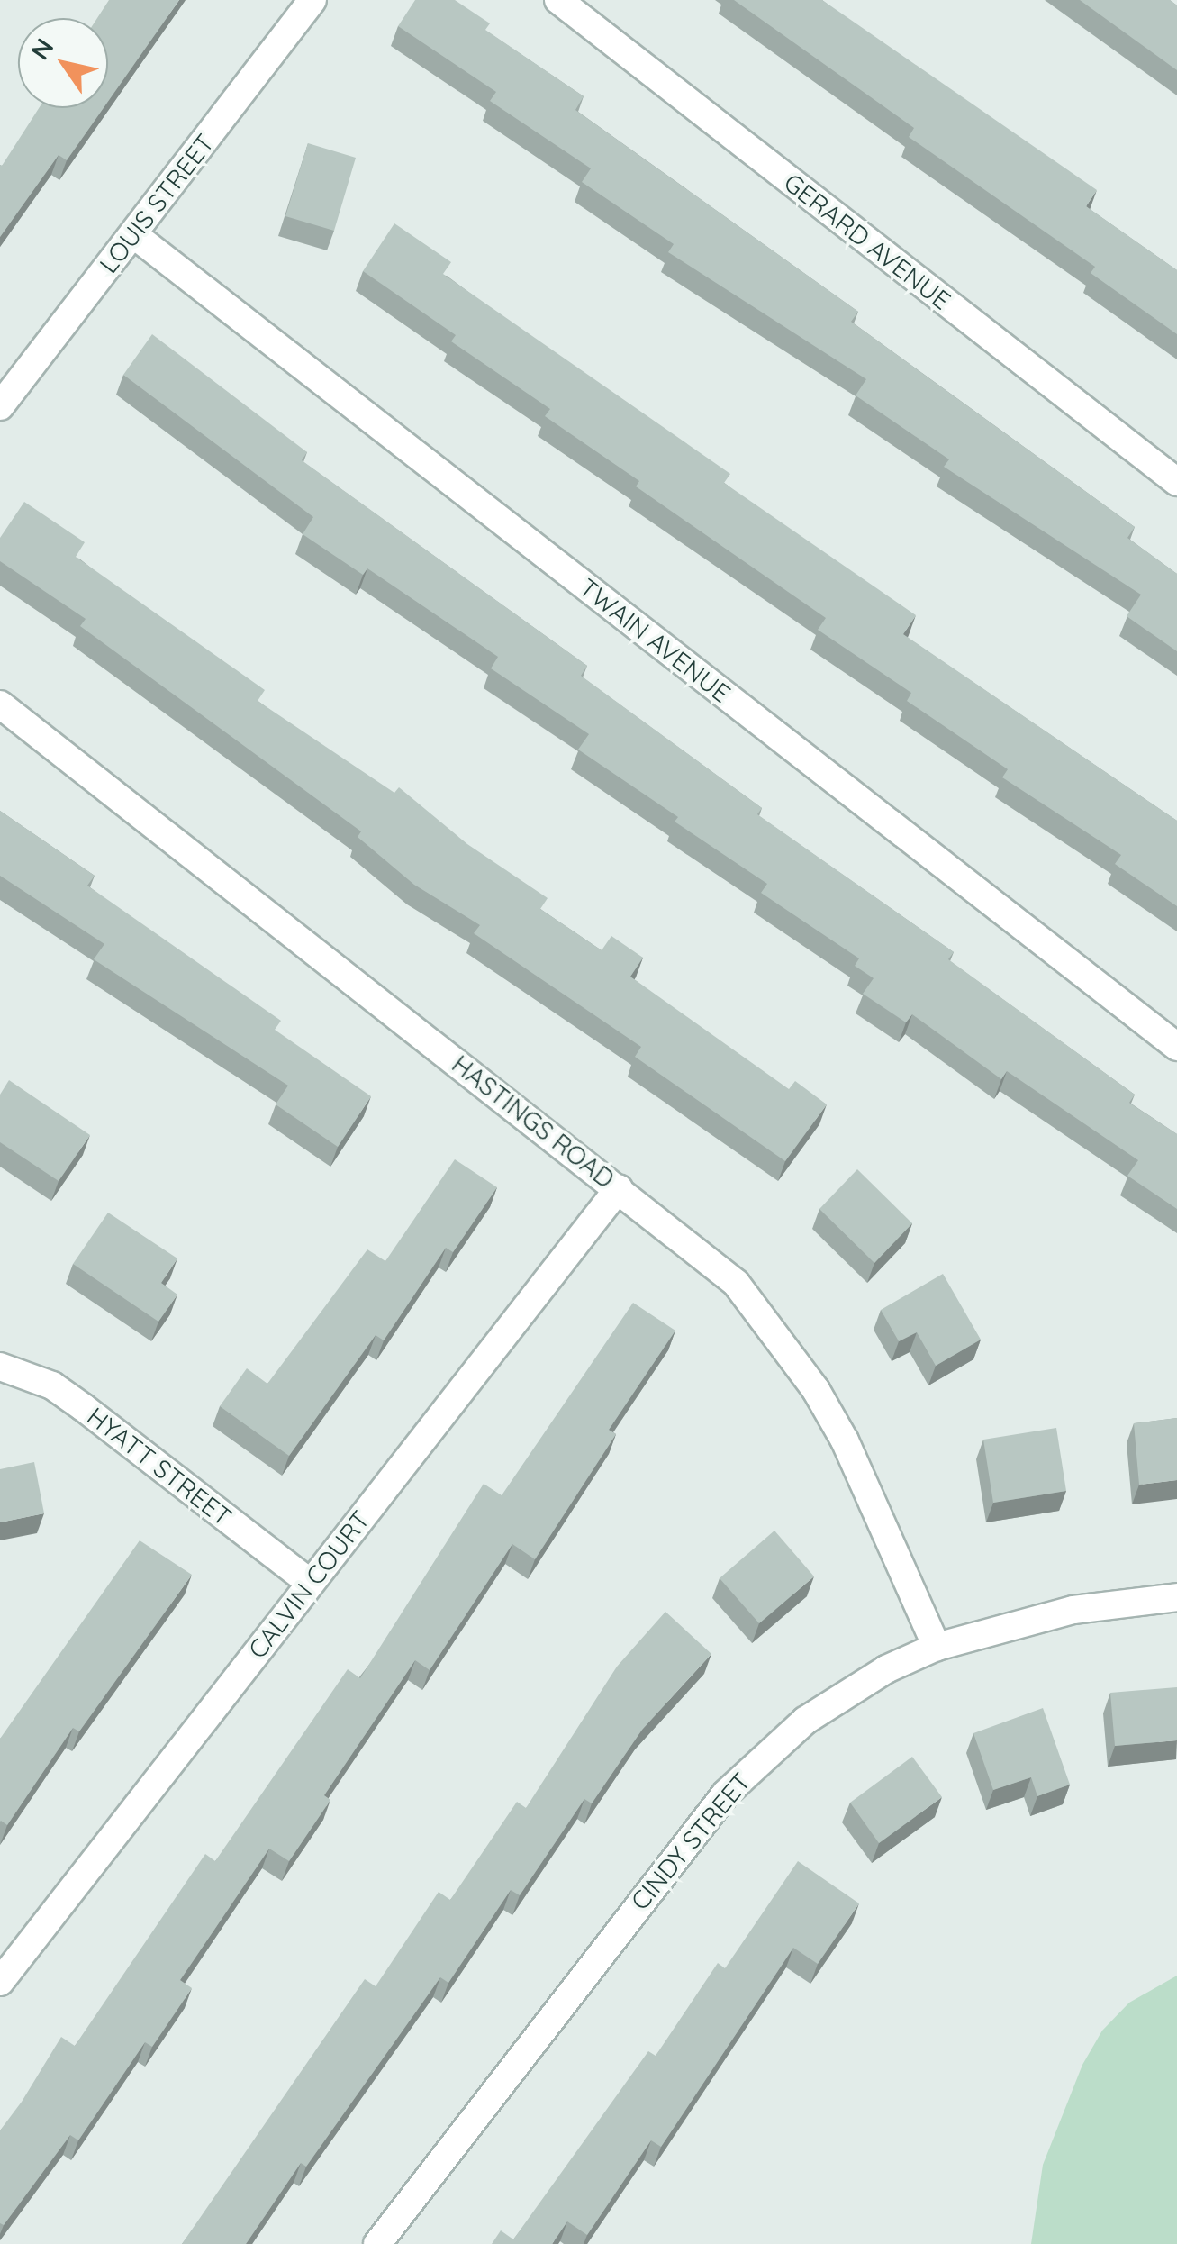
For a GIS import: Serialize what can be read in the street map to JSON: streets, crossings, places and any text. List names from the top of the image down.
{
  "streets": {
    "street": [
      "LOUIS STREET",
      "GERARD AVENUE",
      "TWAIN AVENUE",
      "HASTINGS ROAD",
      "HYATT STREET",
      "CALVIN COURT",
      "CINDY STREET"
    ]
  },
  "crossings": [
    ["LOUIS STREET", "TWAIN AVENUE"],
    ["HASTINGS ROAD", "CALVIN COURT"],
    ["HASTINGS ROAD", "CINDY STREET"],
    ["HYATT STREET", "CALVIN COURT"]
  ],
  "north": "top left"
}
